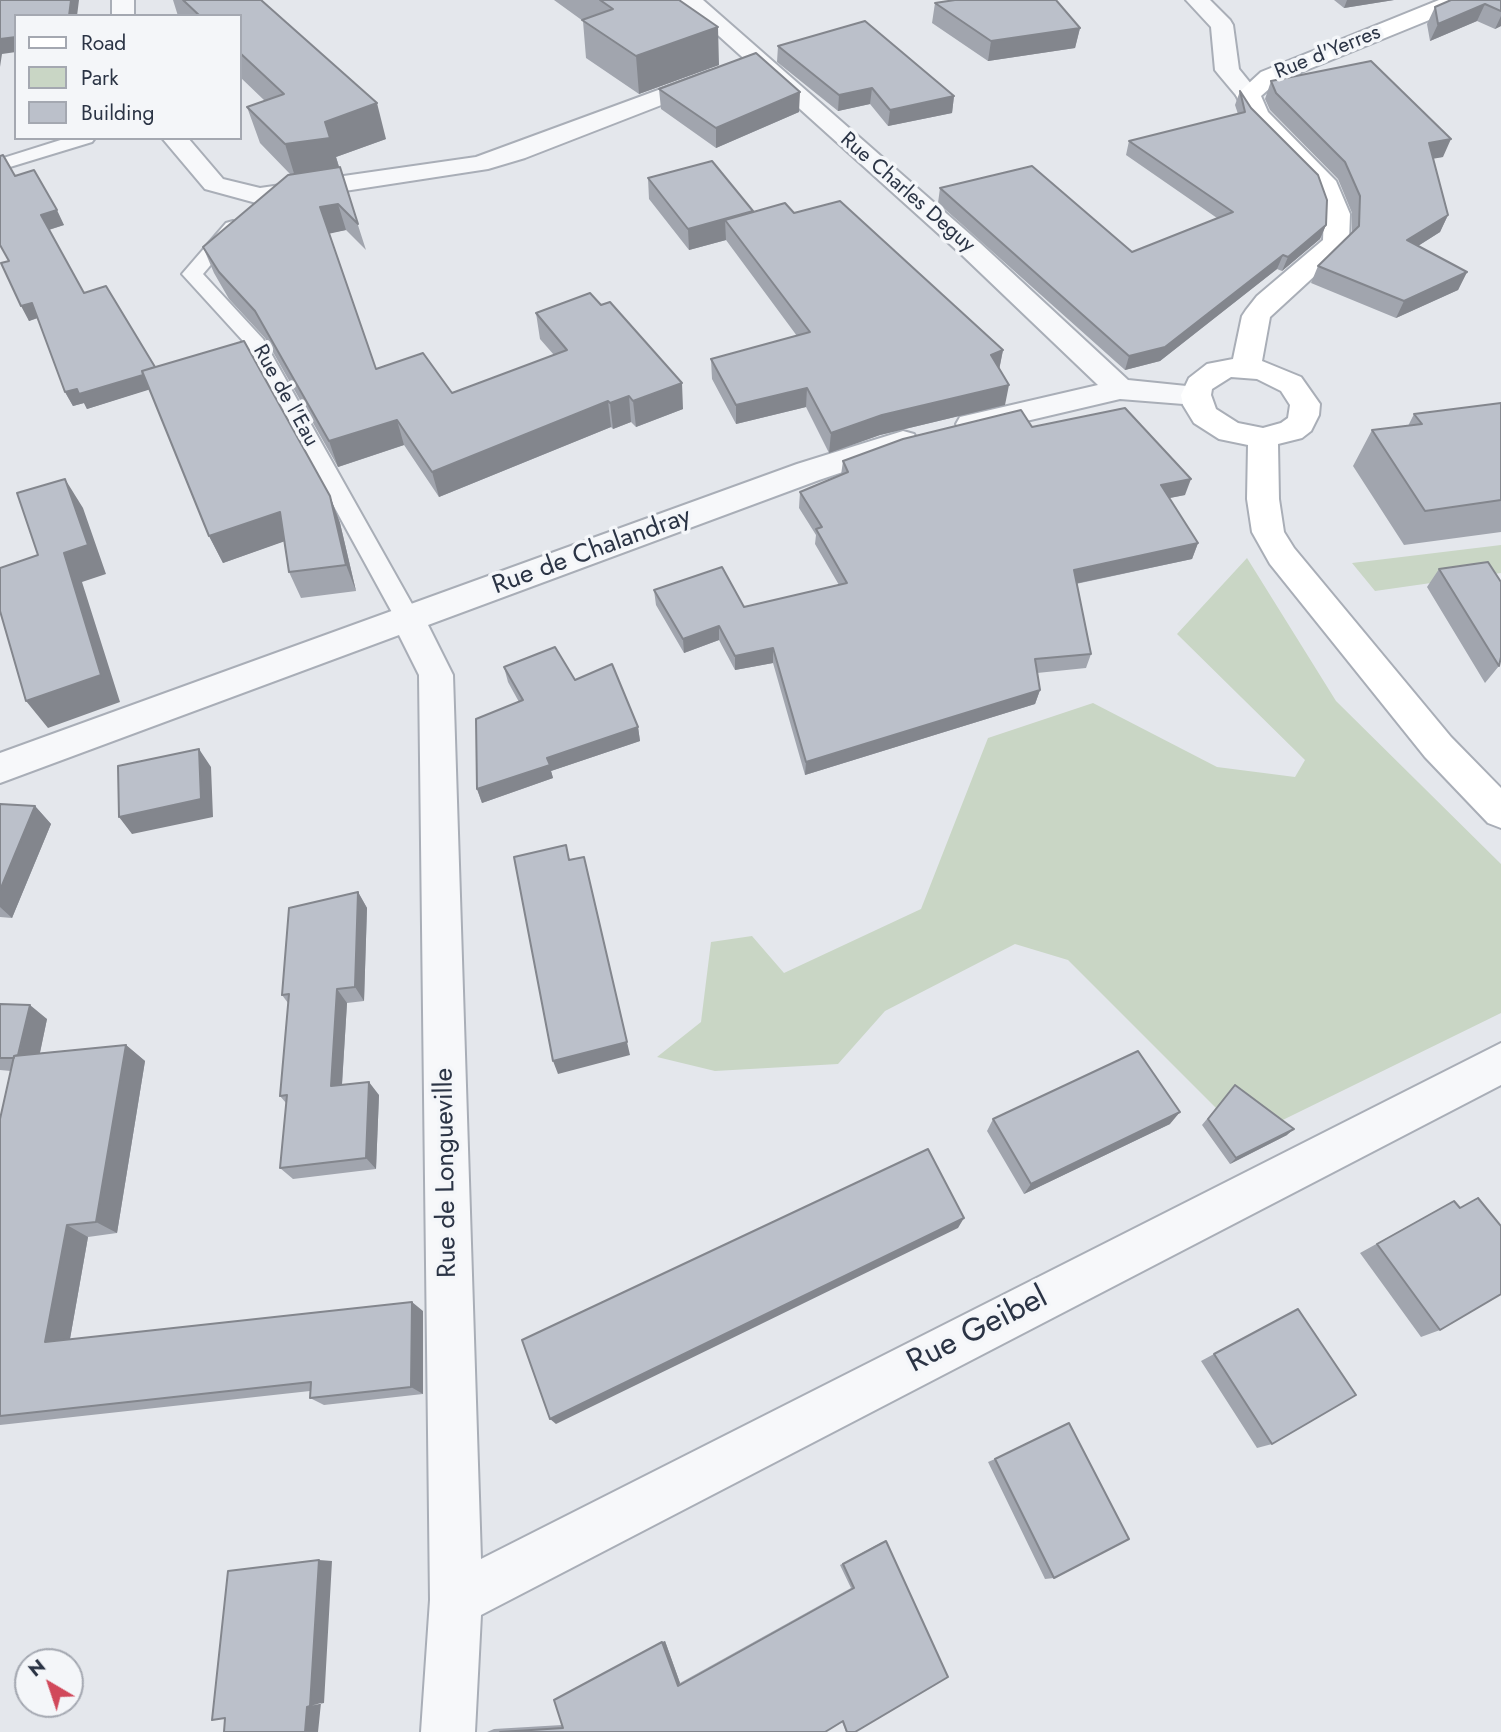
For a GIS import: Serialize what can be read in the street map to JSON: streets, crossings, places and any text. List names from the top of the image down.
{
  "streets": {
    "street": [
      "Rue d'Yerres",
      "Rue Charles Deguy",
      "Rue de Chalandray",
      "Rue de Longueville",
      "Rue Geibel"
    ],
    "lane": ["Rue de l'Eau"]
  },
  "crossings": [
    ["Rue d'Yerres", "Rue de Chalandray"],
    ["Rue Charles Deguy", "Rue de Chalandray"],
    ["Rue de l'Eau", "Rue de Chalandray"],
    ["Rue de l'Eau", "Rue de Longueville"],
    ["Rue de Chalandray", "Rue de Longueville"],
    ["Rue de Longueville", "Rue Geibel"]
  ],
  "legend": ["Road", "Park", "Building"],
  "north": "top left"
}
